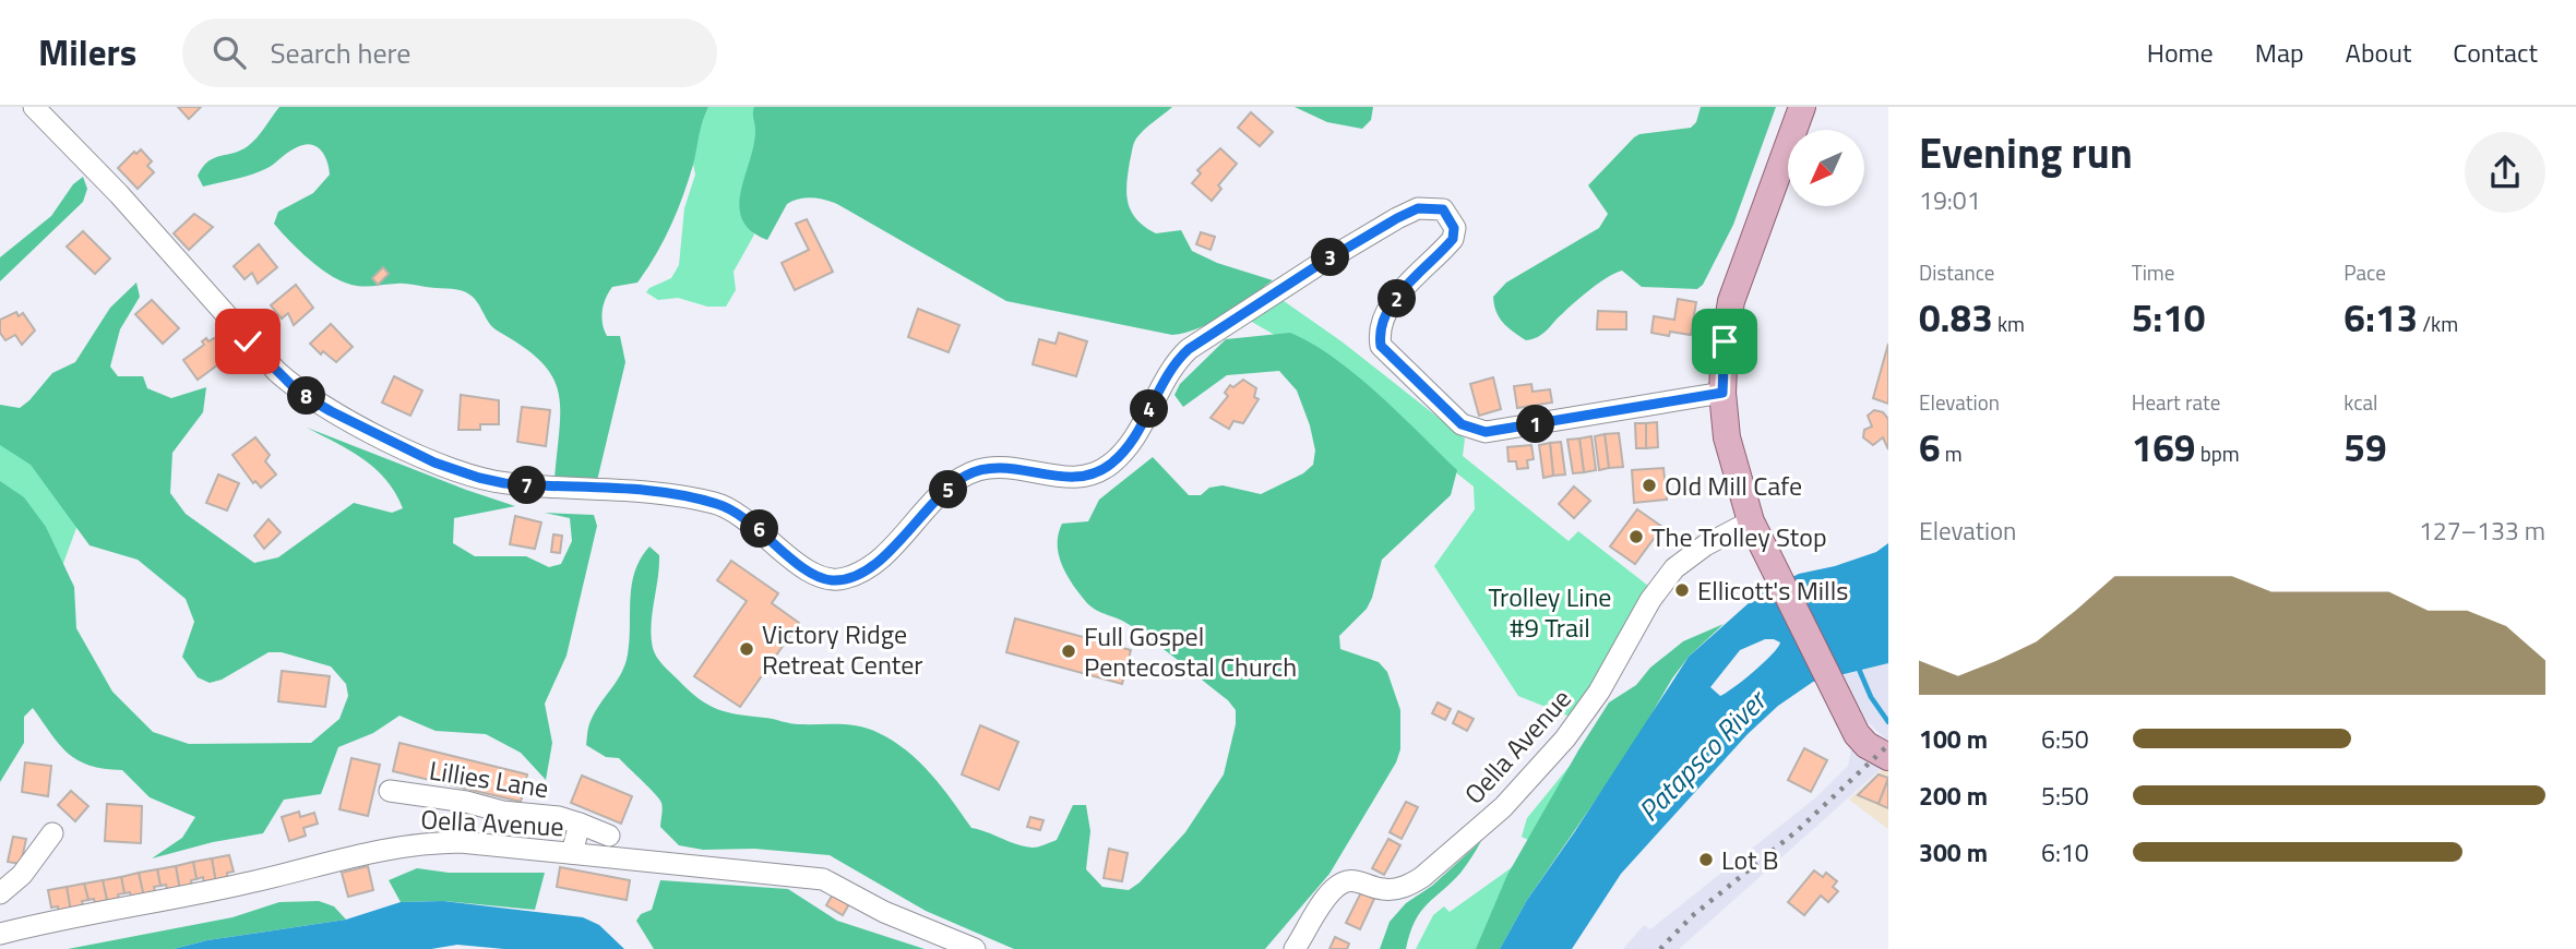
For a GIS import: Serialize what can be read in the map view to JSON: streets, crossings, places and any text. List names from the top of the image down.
{
  "streets": {
    "street": ["Oella Avenue", "Lillies Lane"]
  },
  "crossings": [
    ["Oella Avenue", "Lillies Lane"]
  ],
  "water": ["Patapsco River"],
  "parks": ["Trolley Line #9 Trail"],
  "places": [
    "Old Mill Cafe",
    "The Trolley Stop",
    "Ellicott's Mills",
    "Victory Ridge Retreat Center",
    "Full Gospel Pentecostal Church",
    "Lot B"
  ],
  "north": "bottom left",
  "page": {
    "header": "Milers",
    "search": "Search here",
    "nav": [
      "Home",
      "Map",
      "About",
      "Contact"
    ],
    "heading": ["Evening run", "19:01"],
    "stats": [
      ["Distance", "0.83 km"],
      ["Time", "5:10"],
      ["Pace", "6:13 /km"],
      ["Elevation", "6 m"],
      ["Heart rate", "169 bpm"],
      ["kcal", "59"]
    ],
    "pins": [
      "3",
      "2",
      "8",
      "4",
      "1",
      "7",
      "5",
      "6"
    ],
    "chart": ["Elevation", "127–133 m"],
    "list": [
      {
        "name": "100 m",
        "note": "6:50"
      },
      {
        "name": "200 m",
        "note": "5:50"
      },
      {
        "name": "300 m",
        "note": "6:10"
      }
    ]
  }
}
